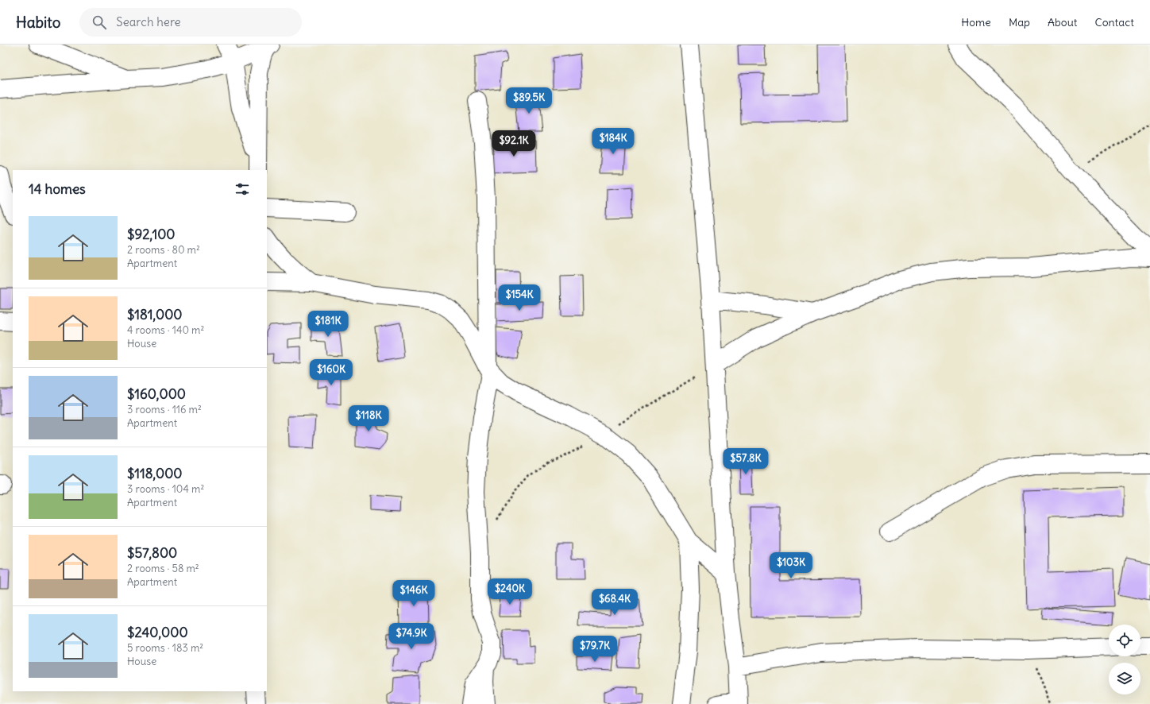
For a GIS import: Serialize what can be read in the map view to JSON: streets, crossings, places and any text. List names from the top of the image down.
{
  "page": {
    "header": "Habito",
    "search": "Search here",
    "nav": [
      "Home",
      "Map",
      "About",
      "Contact"
    ],
    "price": [
      "$89.5K",
      "$184K",
      "$92.1K",
      "$154K",
      "$181K",
      "$160K",
      "$118K",
      "$57.8K",
      "$103K",
      "$240K",
      "$146K",
      "$68.4K",
      "$74.9K",
      "$79.7K"
    ],
    "heading": "14 homes",
    "list": [
      {
        "name": "$92,100",
        "note": "2 rooms · 80 m² · Apartment"
      },
      {
        "name": "$181,000",
        "note": "4 rooms · 140 m² · House"
      },
      {
        "name": "$160,000",
        "note": "3 rooms · 116 m² · Apartment"
      },
      {
        "name": "$118,000",
        "note": "3 rooms · 104 m² · Apartment"
      },
      {
        "name": "$57,800",
        "note": "2 rooms · 58 m² · Apartment"
      },
      {
        "name": "$240,000",
        "note": "5 rooms · 183 m² · House"
      }
    ]
  }
}
